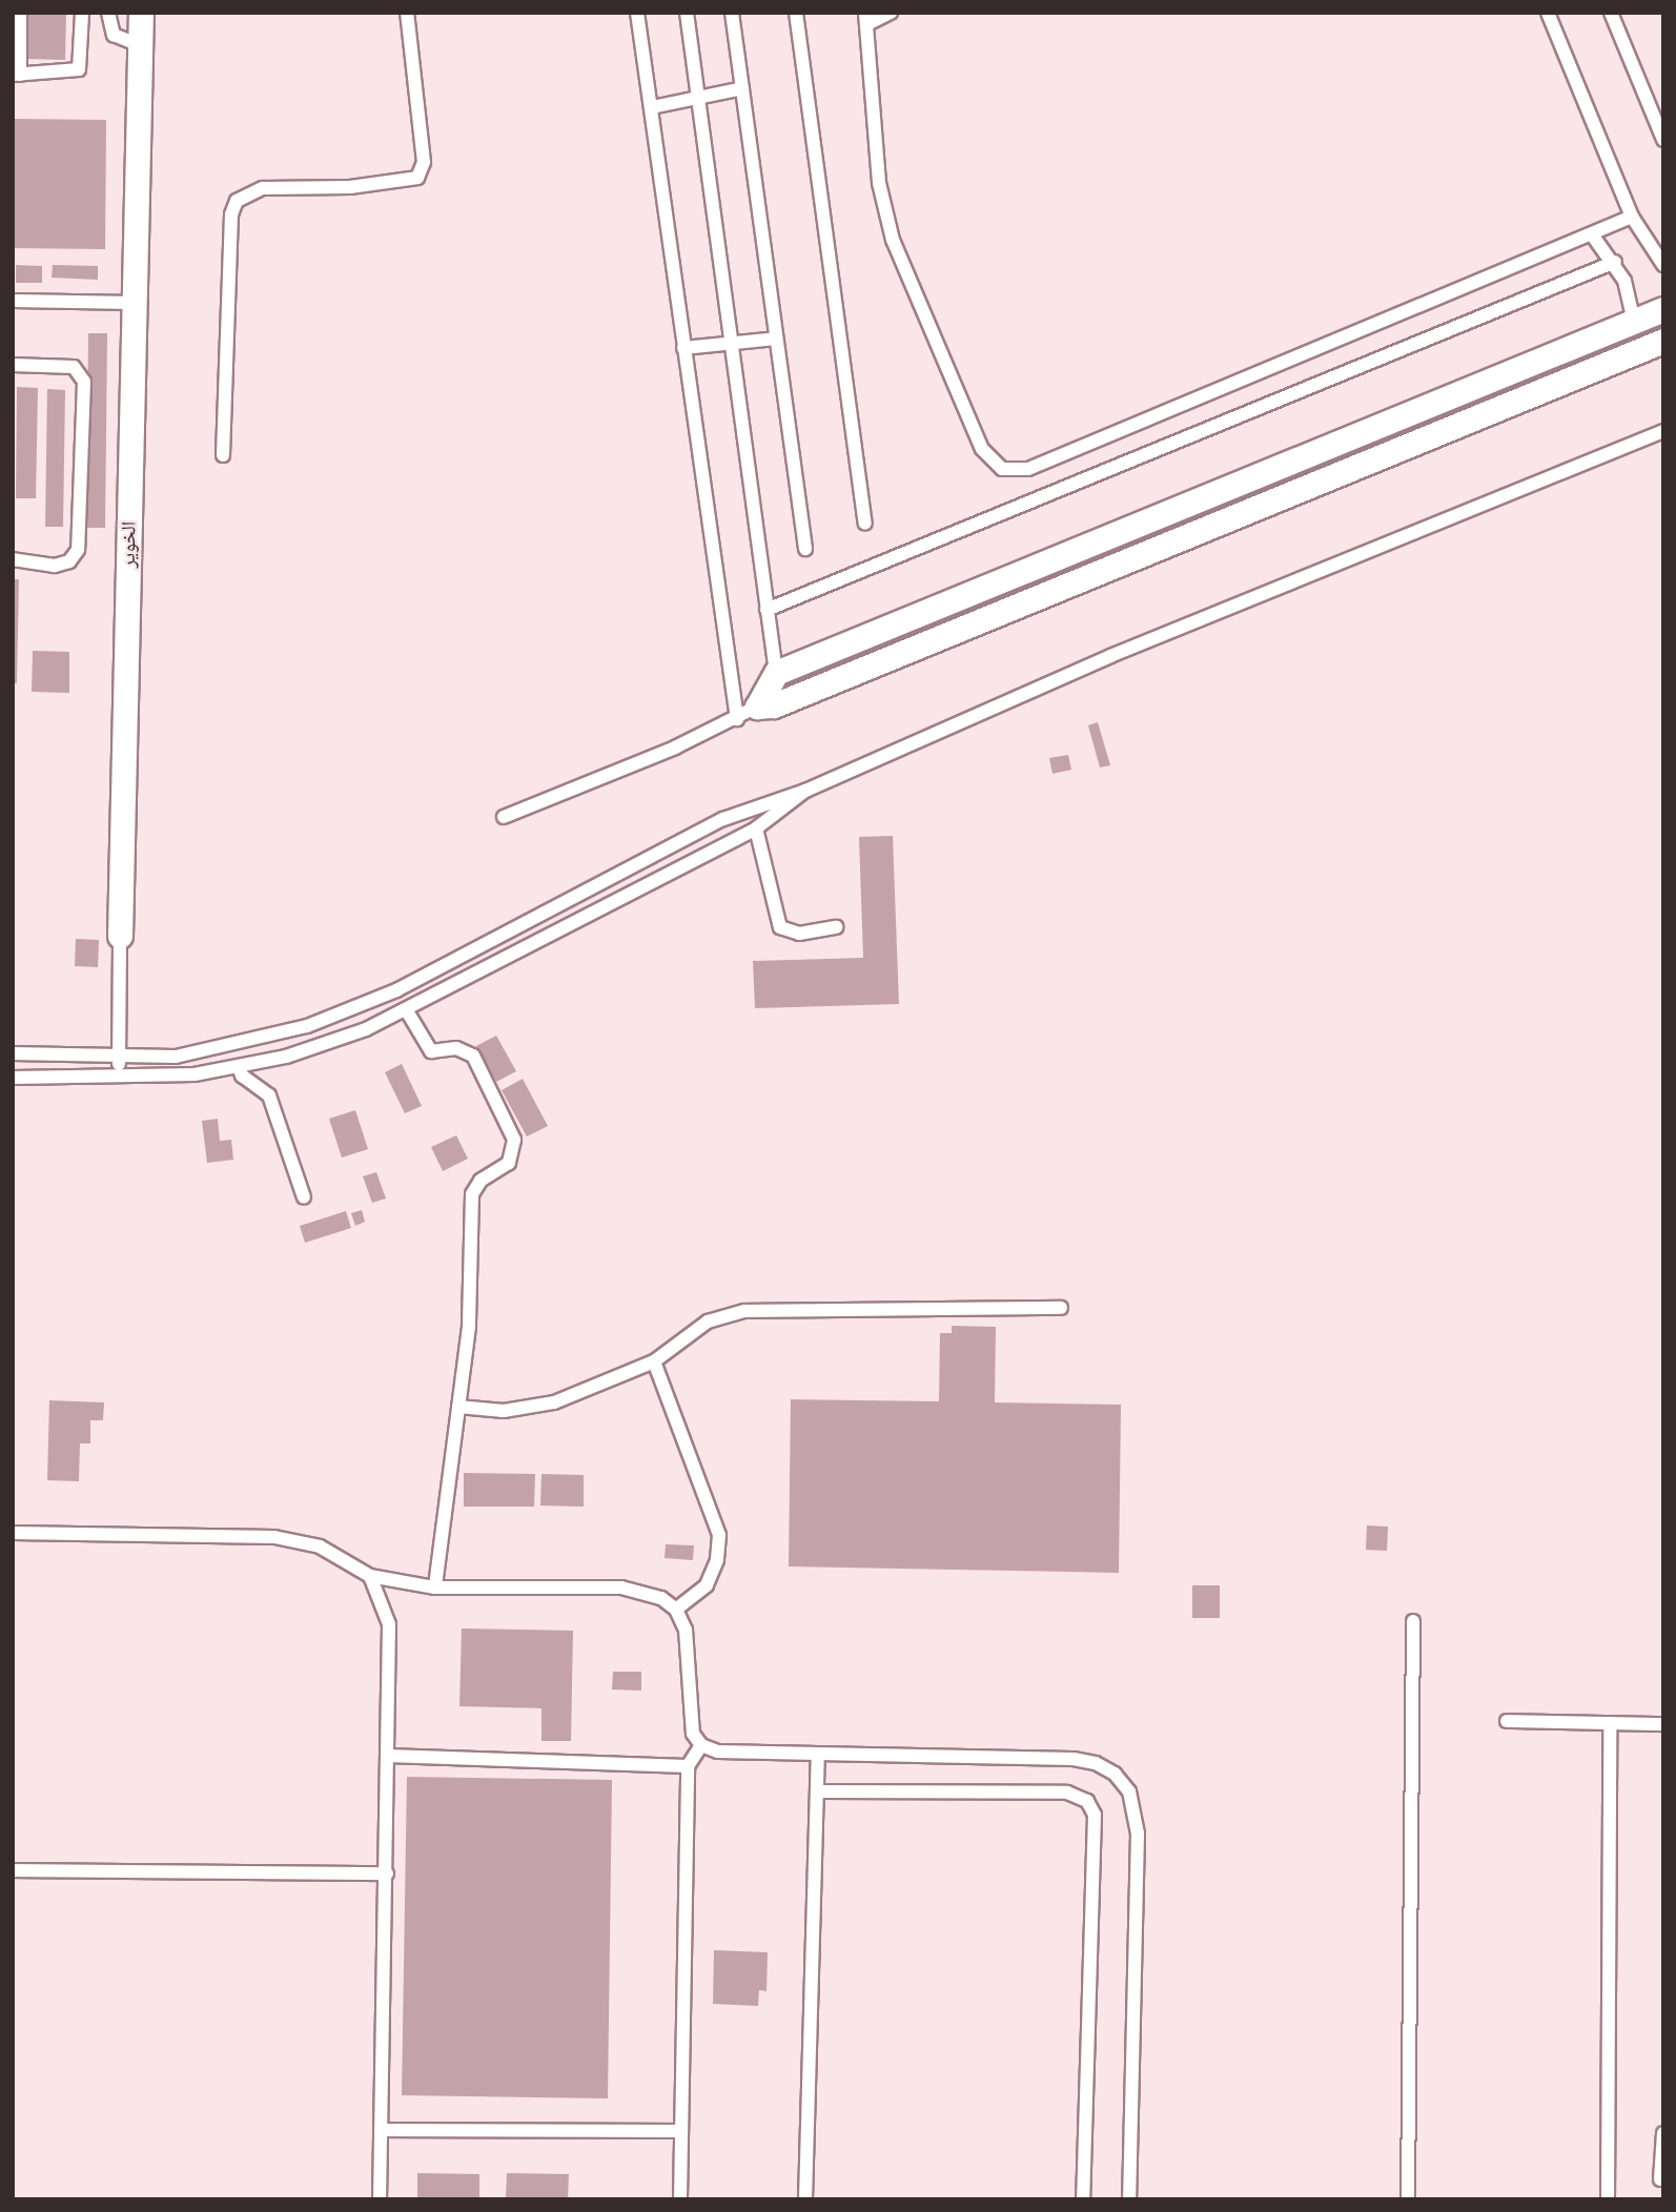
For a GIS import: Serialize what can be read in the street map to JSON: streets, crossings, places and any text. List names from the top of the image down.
{
  "streets": {
    "street": ["الخوير"]
  }
}
